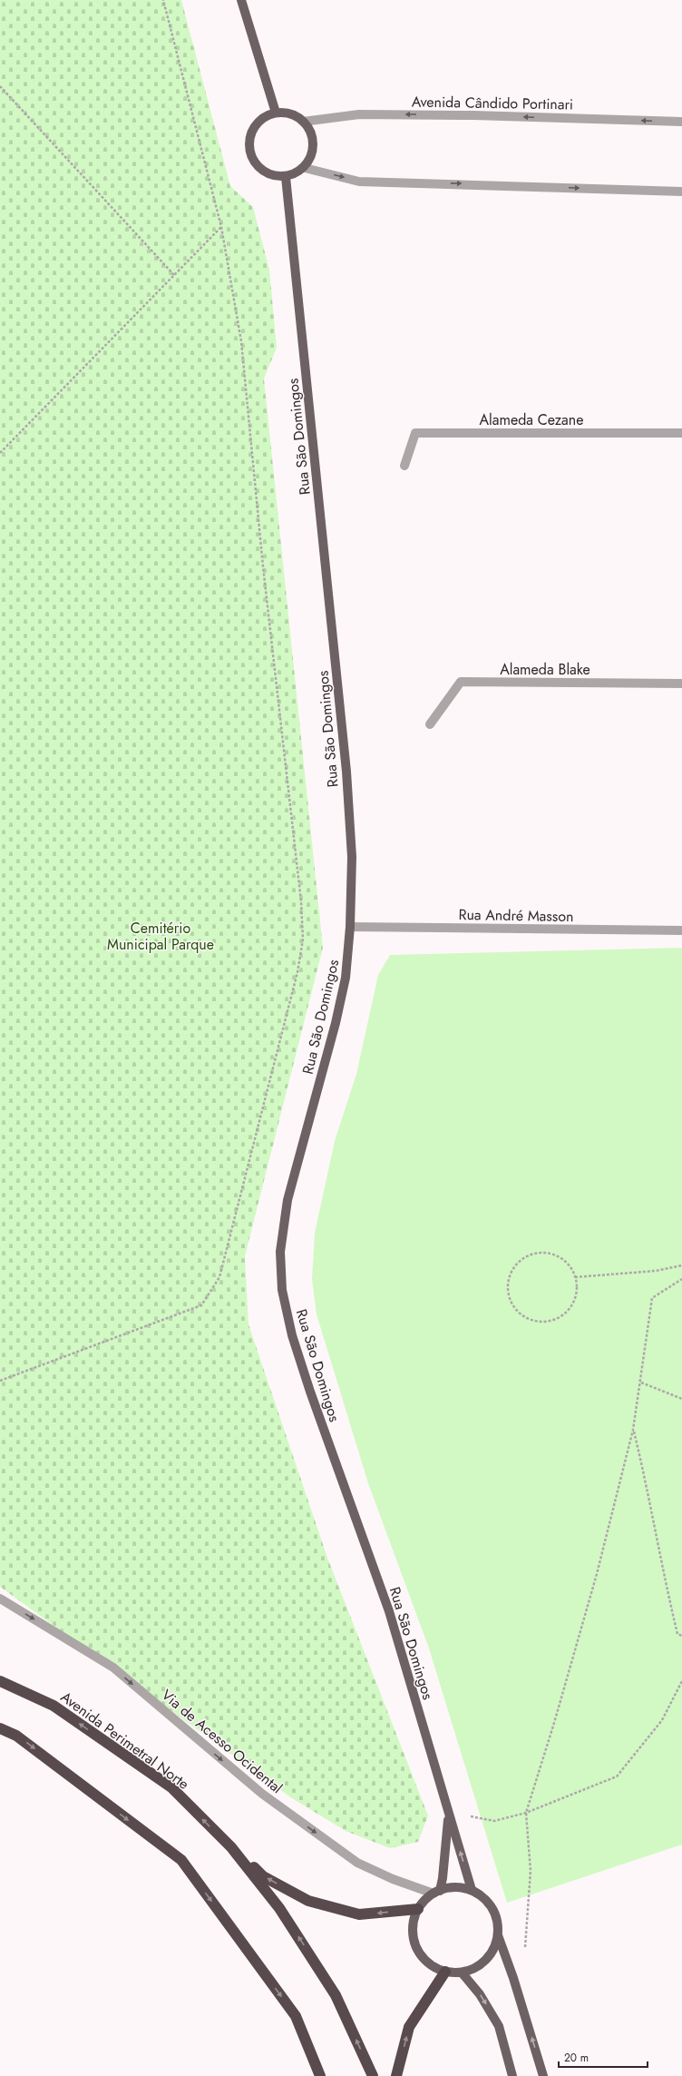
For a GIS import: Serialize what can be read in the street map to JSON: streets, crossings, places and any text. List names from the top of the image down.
{
  "streets": {
    "highway": ["Avenida Perimetral Norte"],
    "main road": ["Rua São Domingos"],
    "street": [
      "Avenida Cândido Portinari",
      "Alameda Cezane",
      "Alameda Blake",
      "Rua André Masson",
      "Via de Acesso Ocidental"
    ]
  },
  "crossings": [
    ["Avenida Cândido Portinari", "Rua São Domingos"],
    ["Rua São Domingos", "Rua André Masson"],
    ["Rua São Domingos", "Via de Acesso Ocidental"]
  ],
  "one_way": ["Via de Acesso Ocidental"],
  "parks": ["Cemitério Municipal Parque"],
  "scale_bar": "20 m"
}
